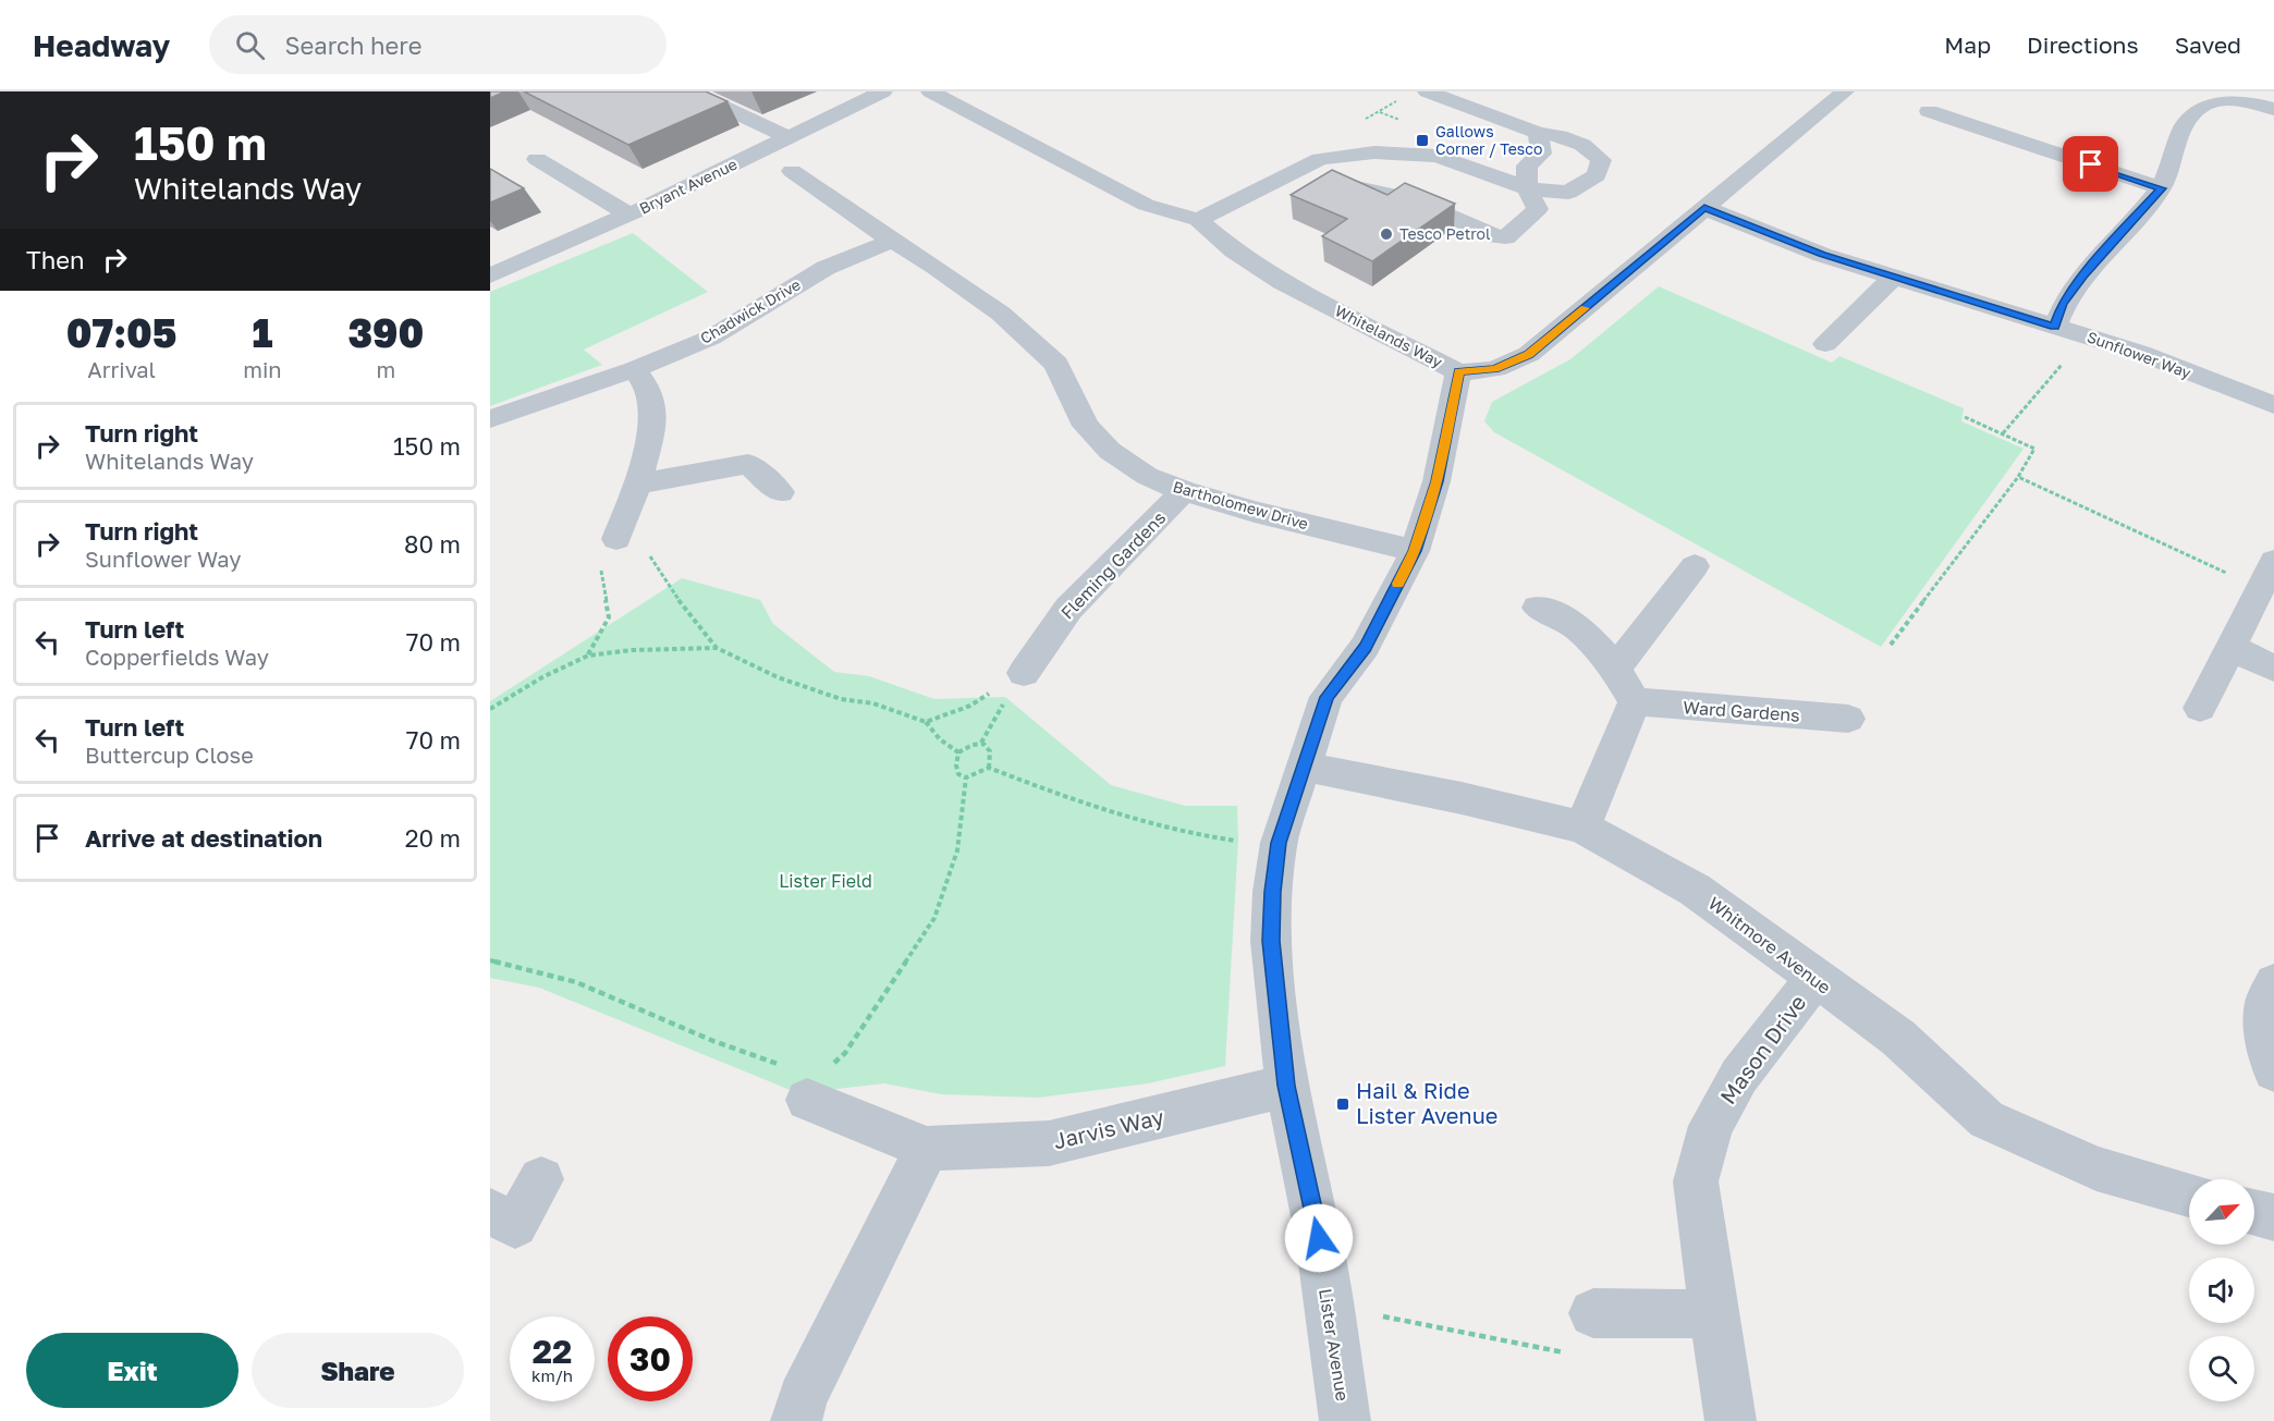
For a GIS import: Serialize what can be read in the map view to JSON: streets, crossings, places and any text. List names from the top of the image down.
{
  "streets": {
    "street": [
      "Bryant Avenue",
      "Chadwick Drive",
      "Whitelands Way",
      "Sunflower Way",
      "Bartholomew Drive",
      "Fleming Gardens",
      "Ward Gardens",
      "Whitmore Avenue",
      "Mason Drive",
      "Jarvis Way",
      "Lister Avenue"
    ]
  },
  "crossings": [
    ["Chadwick Drive", "Bartholomew Drive"],
    ["Whitelands Way", "Sunflower Way"],
    ["Whitelands Way", "Lister Avenue"],
    ["Bartholomew Drive", "Fleming Gardens"],
    ["Bartholomew Drive", "Lister Avenue"],
    ["Whitmore Avenue", "Mason Drive"],
    ["Whitmore Avenue", "Lister Avenue"],
    ["Jarvis Way", "Lister Avenue"]
  ],
  "parks": ["Lister Field"],
  "places": {
    "transit": ["Gallows Corner / Tesco", "Hail & Ride Lister Avenue"],
    "other": ["Tesco Petrol"]
  },
  "north": "top right",
  "page": {
    "header": "Headway",
    "search": "Search here",
    "nav": ["Map", "Directions", "Saved"],
    "turn": ["150 m", "Whitelands Way"],
    "then": "Then",
    "eta": [
      "07:05",
      "Arrival",
      "1",
      "min",
      "390",
      "m"
    ],
    "list": [
      {
        "name": "Turn right",
        "note": "Whitelands Way",
        "value": "150 m"
      },
      {
        "name": "Turn right",
        "note": "Sunflower Way",
        "value": "80 m"
      },
      {
        "name": "Turn left",
        "note": "Copperfields Way",
        "value": "70 m"
      },
      {
        "name": "Turn left",
        "note": "Buttercup Close",
        "value": "70 m"
      },
      {
        "name": "Arrive at destination",
        "value": "20 m"
      }
    ],
    "speed": "22 km/h",
    "limit": "30",
    "buttons": ["Exit", "Share"]
  }
}
